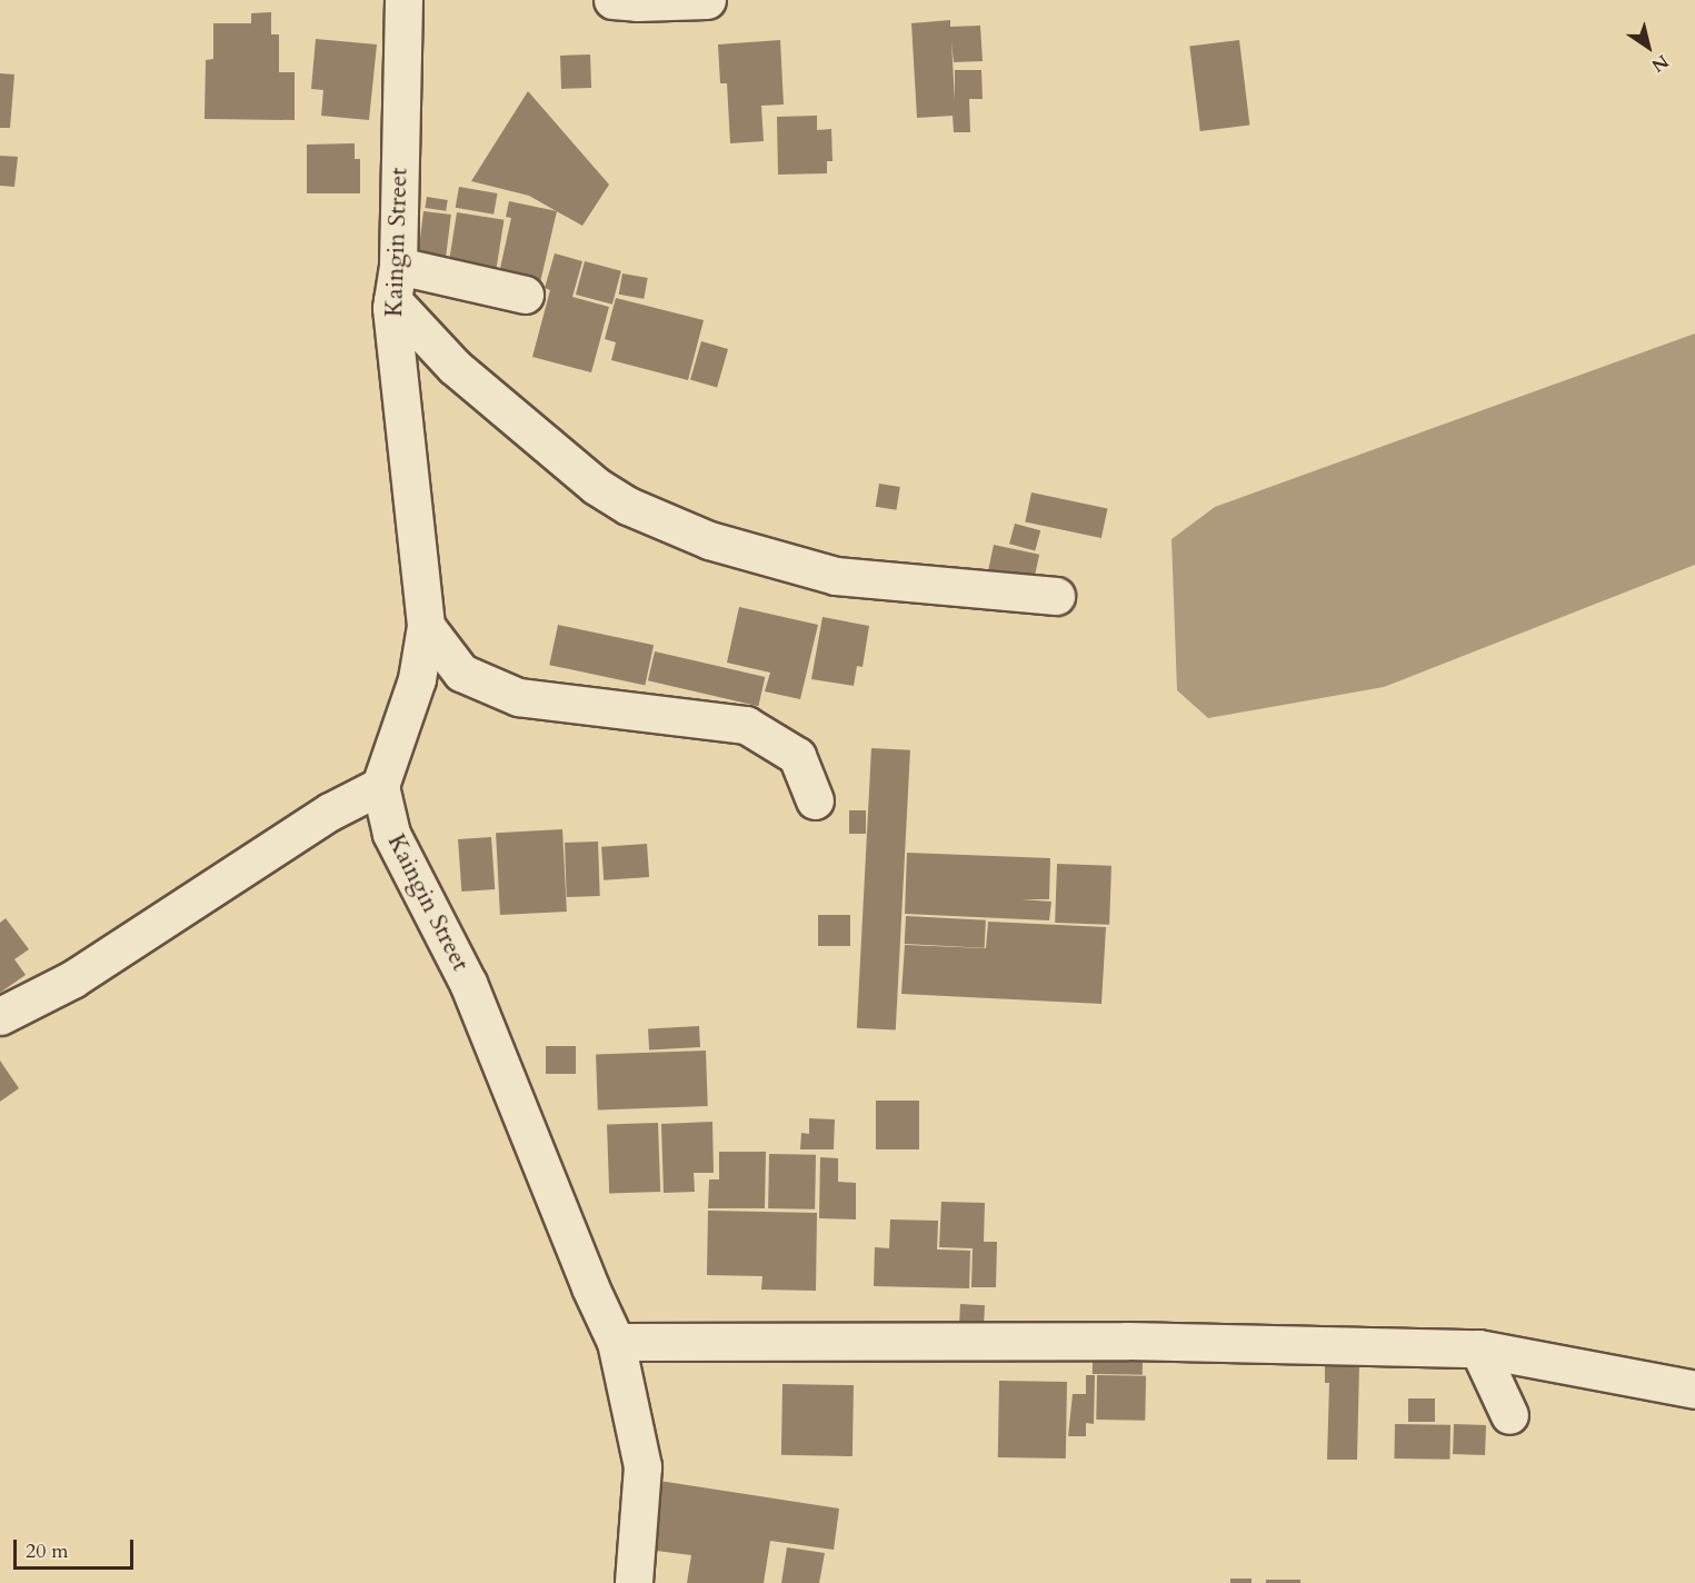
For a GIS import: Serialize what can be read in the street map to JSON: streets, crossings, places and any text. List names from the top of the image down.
{
  "streets": {
    "street": ["Kaingin Street"]
  },
  "scale_bar": "20 m",
  "north": "bottom right"
}
